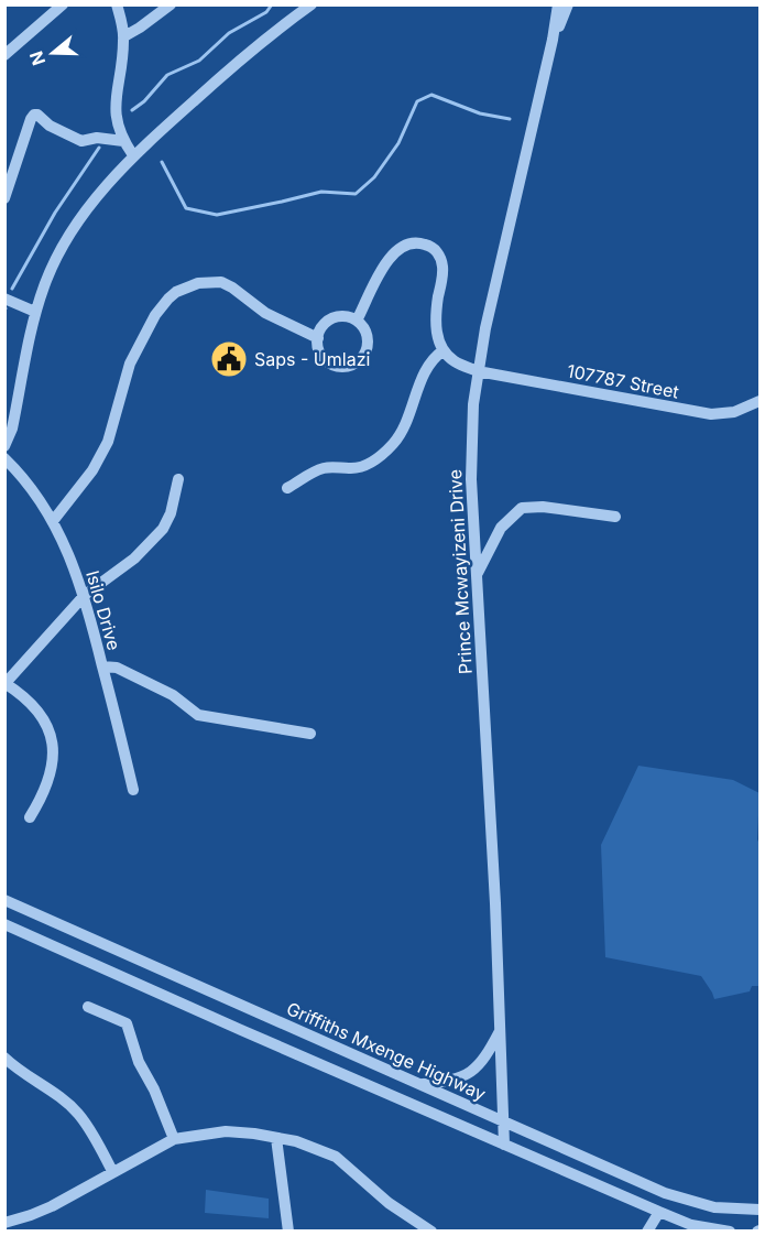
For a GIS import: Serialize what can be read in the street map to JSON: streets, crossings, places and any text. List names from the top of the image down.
{
  "streets": {
    "street": [
      "107787 Street",
      "Prince Mcwayizeni Drive",
      "Isilo Drive",
      "Griffiths Mxenge Highway"
    ]
  },
  "crossings": [
    ["107787 Street", "Prince Mcwayizeni Drive"],
    ["Prince Mcwayizeni Drive", "Griffiths Mxenge Highway"]
  ],
  "places": {
    "public building": ["Saps - Umlazi"]
  },
  "north": "left"
}
